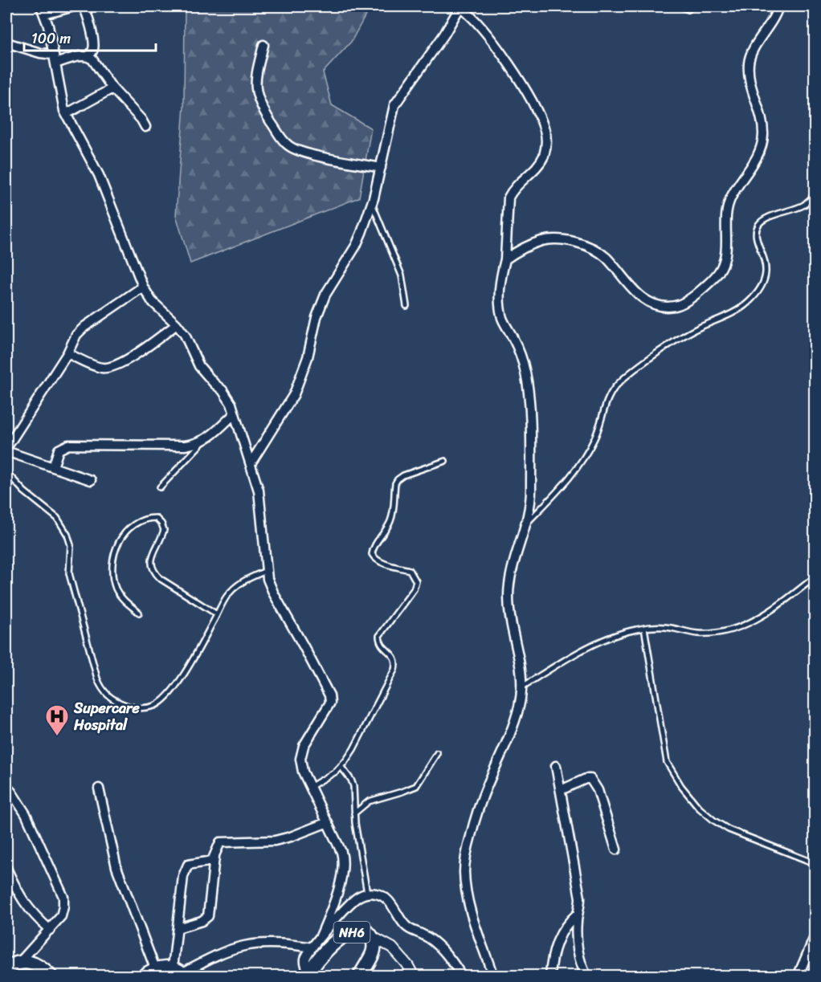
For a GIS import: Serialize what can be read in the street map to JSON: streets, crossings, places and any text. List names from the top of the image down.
{
  "streets": {
    "highway": ["NH6"]
  },
  "places": {
    "hospital": ["Supercare Hospital"]
  },
  "scale_bar": "100 m"
}
